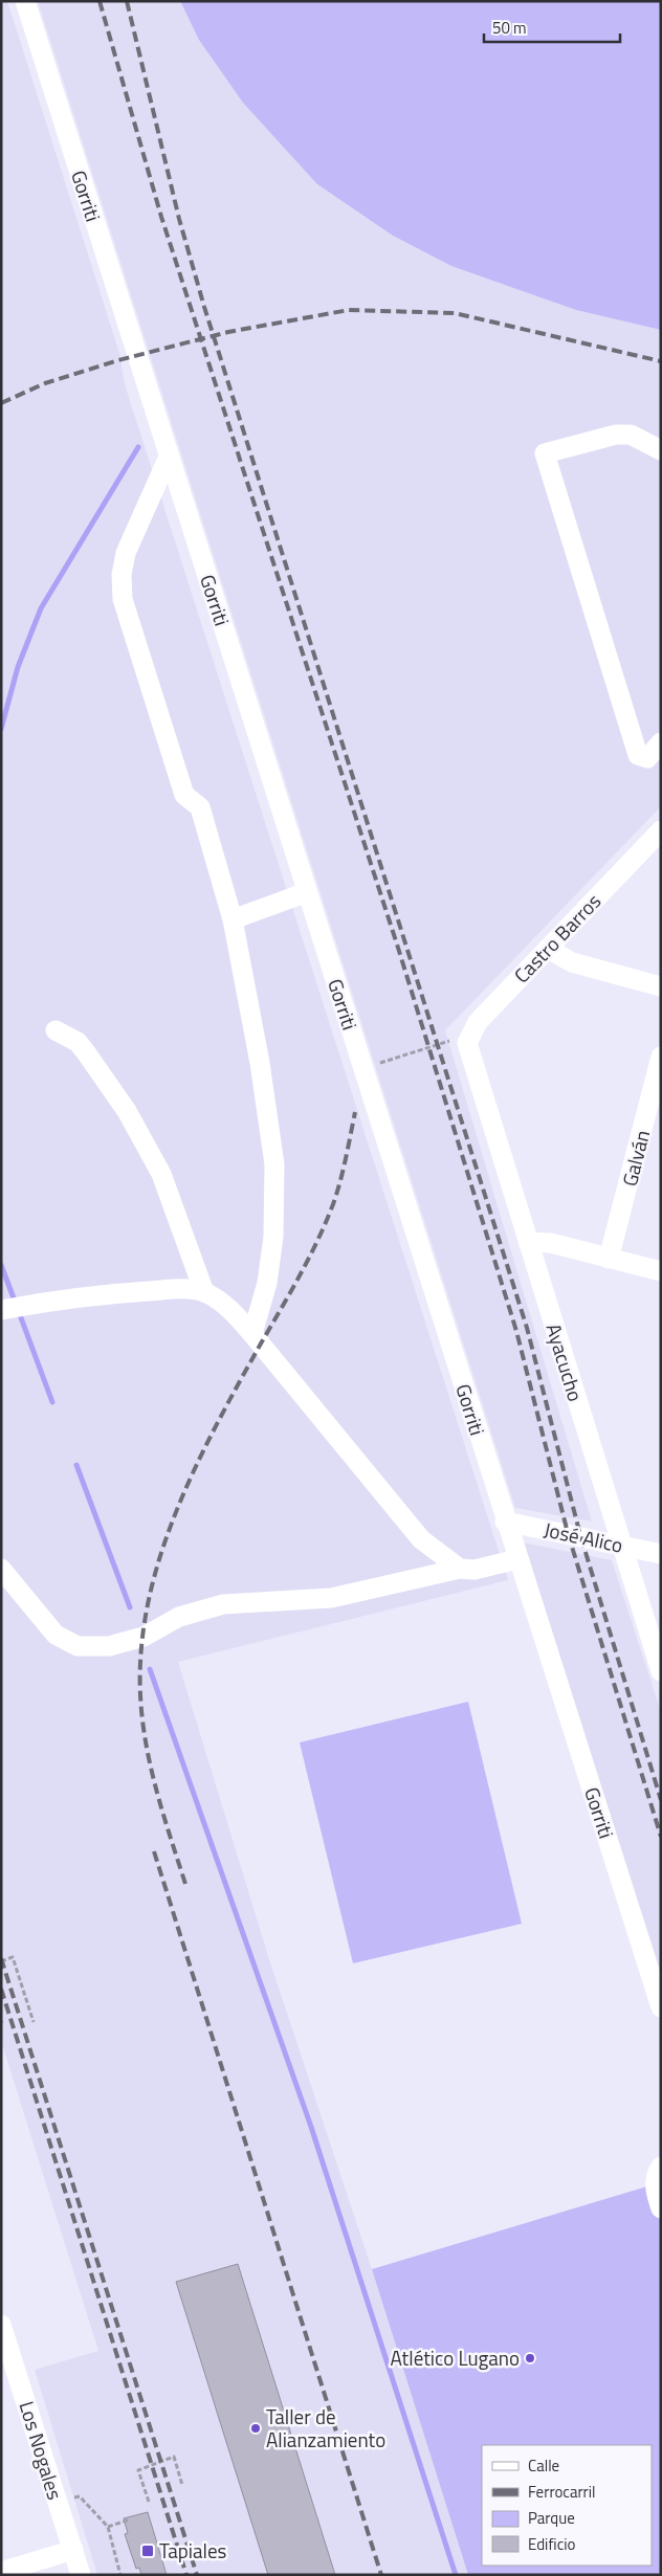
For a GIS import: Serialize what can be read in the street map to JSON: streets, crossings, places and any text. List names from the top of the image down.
{
  "streets": {
    "street": [
      "Gorriti",
      "Castro Barros",
      "Galván",
      "Ayacucho",
      "José Alico",
      "Los Nogales"
    ]
  },
  "crossings": [
    ["Gorriti", "José Alico"],
    ["Castro Barros", "Ayacucho"],
    ["Ayacucho", "José Alico"]
  ],
  "places": {
    "other": ["Atlético Lugano", "Taller de Alianzamiento"],
    "transit": ["Tapiales"]
  },
  "legend": [
    "Calle",
    "Ferrocarril",
    "Parque",
    "Edificio"
  ],
  "scale_bar": "50 m"
}
